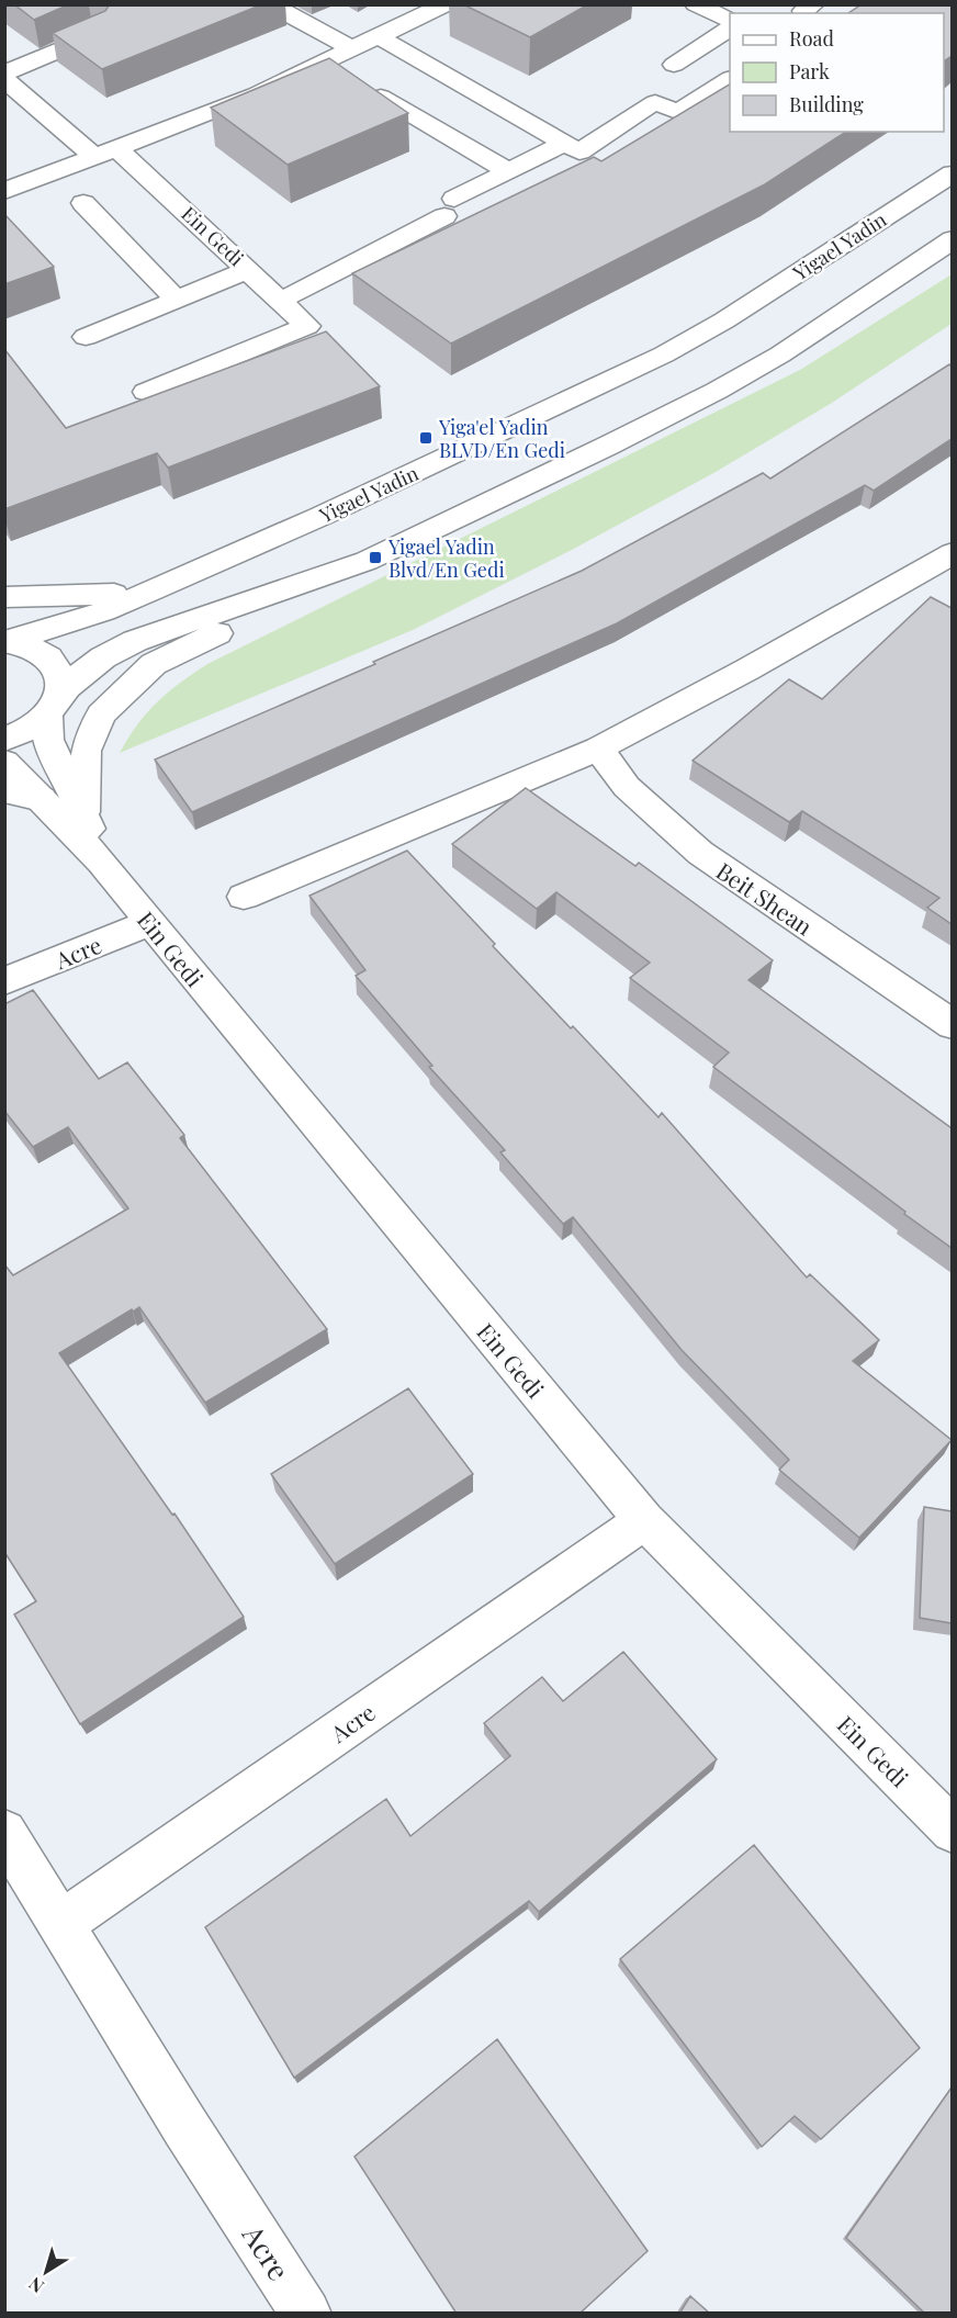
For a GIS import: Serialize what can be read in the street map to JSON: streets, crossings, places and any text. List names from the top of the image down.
{
  "streets": {
    "street": [
      "Ein Gedi",
      "Yigael Yadin",
      "Beit Shean",
      "Acre"
    ]
  },
  "crossings": [
    ["Ein Gedi", "Yigael Yadin"],
    ["Ein Gedi", "Acre"]
  ],
  "places": {
    "transit": ["Yiga'el Yadin BLVD/En Gedi", "Yigael Yadin Blvd/En Gedi"]
  },
  "legend": ["Road", "Park", "Building"],
  "north": "bottom left"
}
